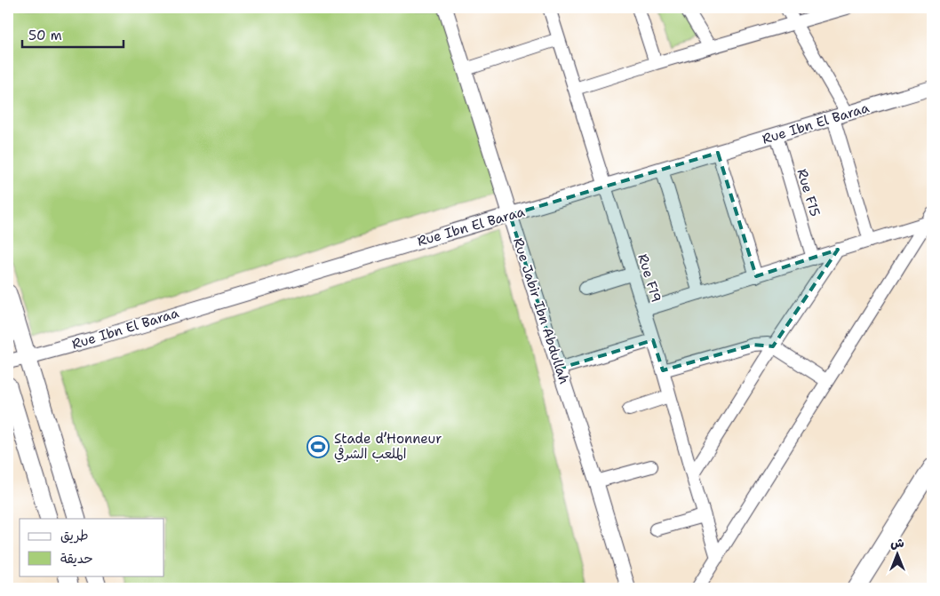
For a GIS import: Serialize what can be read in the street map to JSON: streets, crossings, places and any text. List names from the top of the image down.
{
  "streets": {
    "street": [
      "Rue Ibn El Baraa",
      "Rue F15",
      "Rue F19",
      "Rue Jabir Ibn Abdullah"
    ]
  },
  "crossings": [
    ["Rue Ibn El Baraa", "Rue F15"],
    ["Rue Ibn El Baraa", "Rue F19"],
    ["Rue Ibn El Baraa", "Rue Jabir Ibn Abdullah"]
  ],
  "places": {
    "sports": ["Stade d’Honneur الملعب الشرفي"]
  },
  "legend": ["طريق", "حديقة"],
  "scale_bar": "50 m",
  "north": "top"
}
